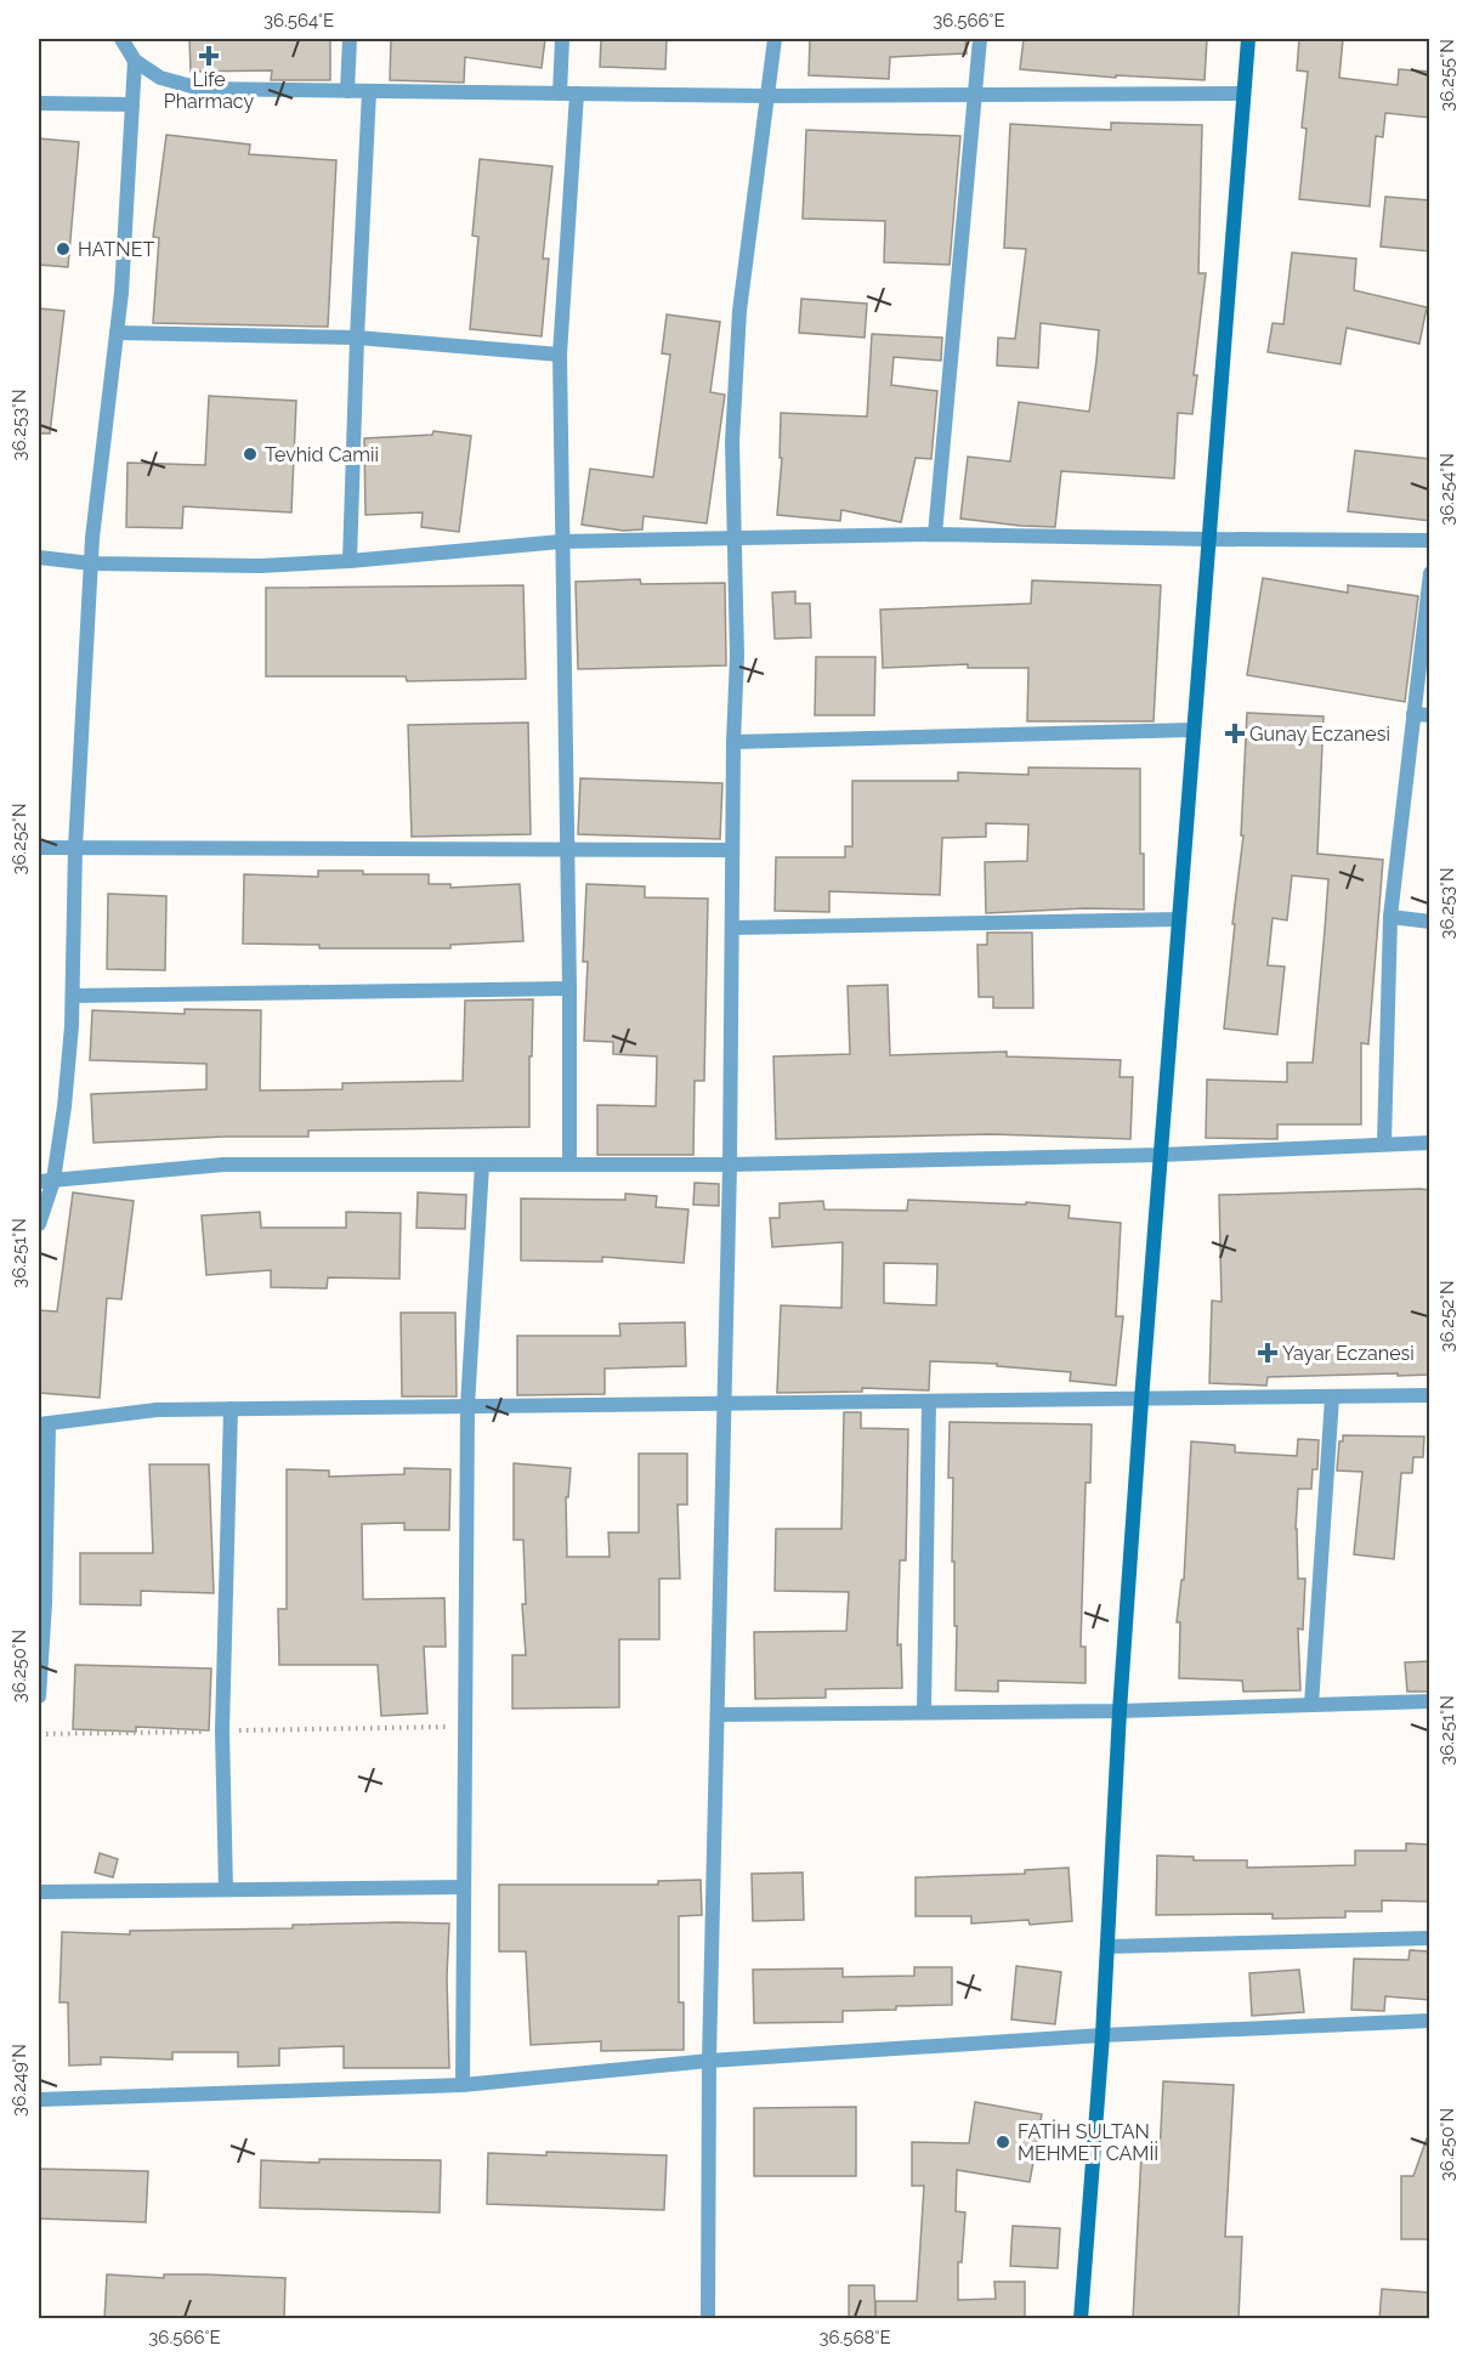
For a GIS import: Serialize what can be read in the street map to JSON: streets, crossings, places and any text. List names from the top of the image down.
{
  "places": {
    "health": ["Life Pharmacy", "Gunay Eczanesi", "Yayar Eczanesi"],
    "other": ["HATNET", "Tevhid Camii", "FATİH SULTAN MEHMET CAMİİ"]
  },
  "coordinates": [
    "36.564°E",
    "36.566°E",
    "36.255°N",
    "36.253°N",
    "36.254°N",
    "36.252°N",
    "36.251°N",
    "36.250°N",
    "36.249°N",
    "36.568°E"
  ]
}
